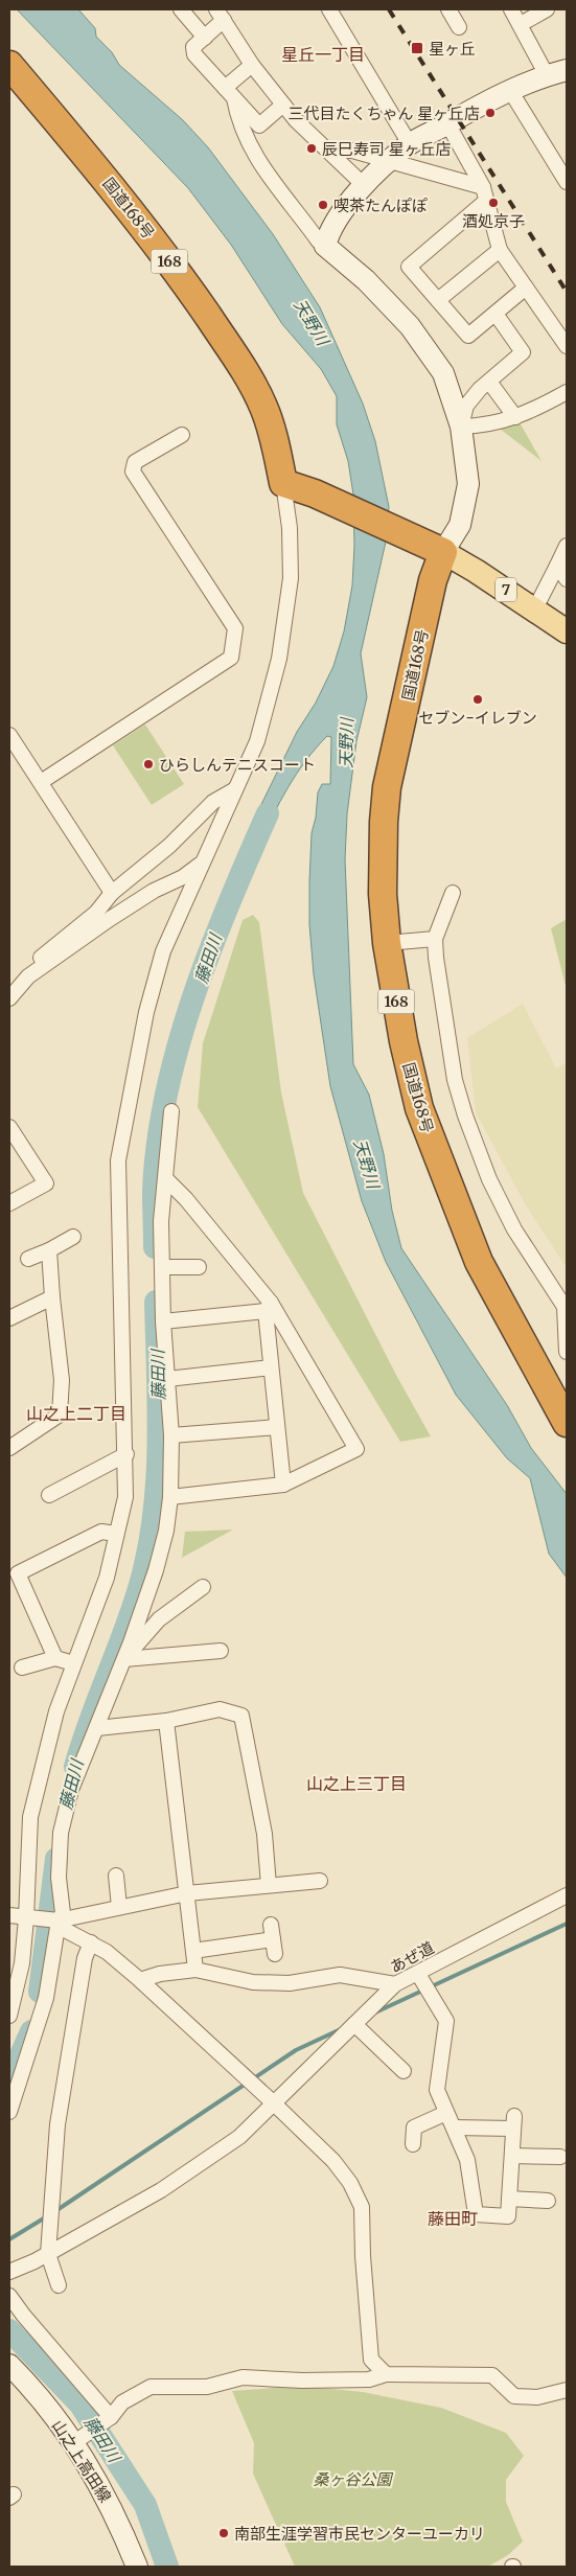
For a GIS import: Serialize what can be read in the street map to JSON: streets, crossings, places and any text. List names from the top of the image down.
{
  "streets": {
    "highway": ["国道168号", "168"],
    "main road": ["7"],
    "street": ["あぜ道", "山之上高田線"]
  },
  "crossings": [
    ["国道168号", "7"]
  ],
  "districts": [
    "星丘一丁目",
    "山之上二丁目",
    "山之上三丁目",
    "藤田町"
  ],
  "water": ["天野川", "藤田川"],
  "parks": ["桑ヶ谷公園"],
  "places": {
    "transit": ["星ヶ丘"],
    "other": [
      "三代目たくちゃん 星ヶ丘店",
      "辰巳寿司 星ヶ丘店",
      "酒処京子",
      "喫茶たんぽぽ",
      "セブン-イレブン",
      "ひらしんテニスコート",
      "南部生涯学習市民センターユーカリ"
    ]
  }
}
